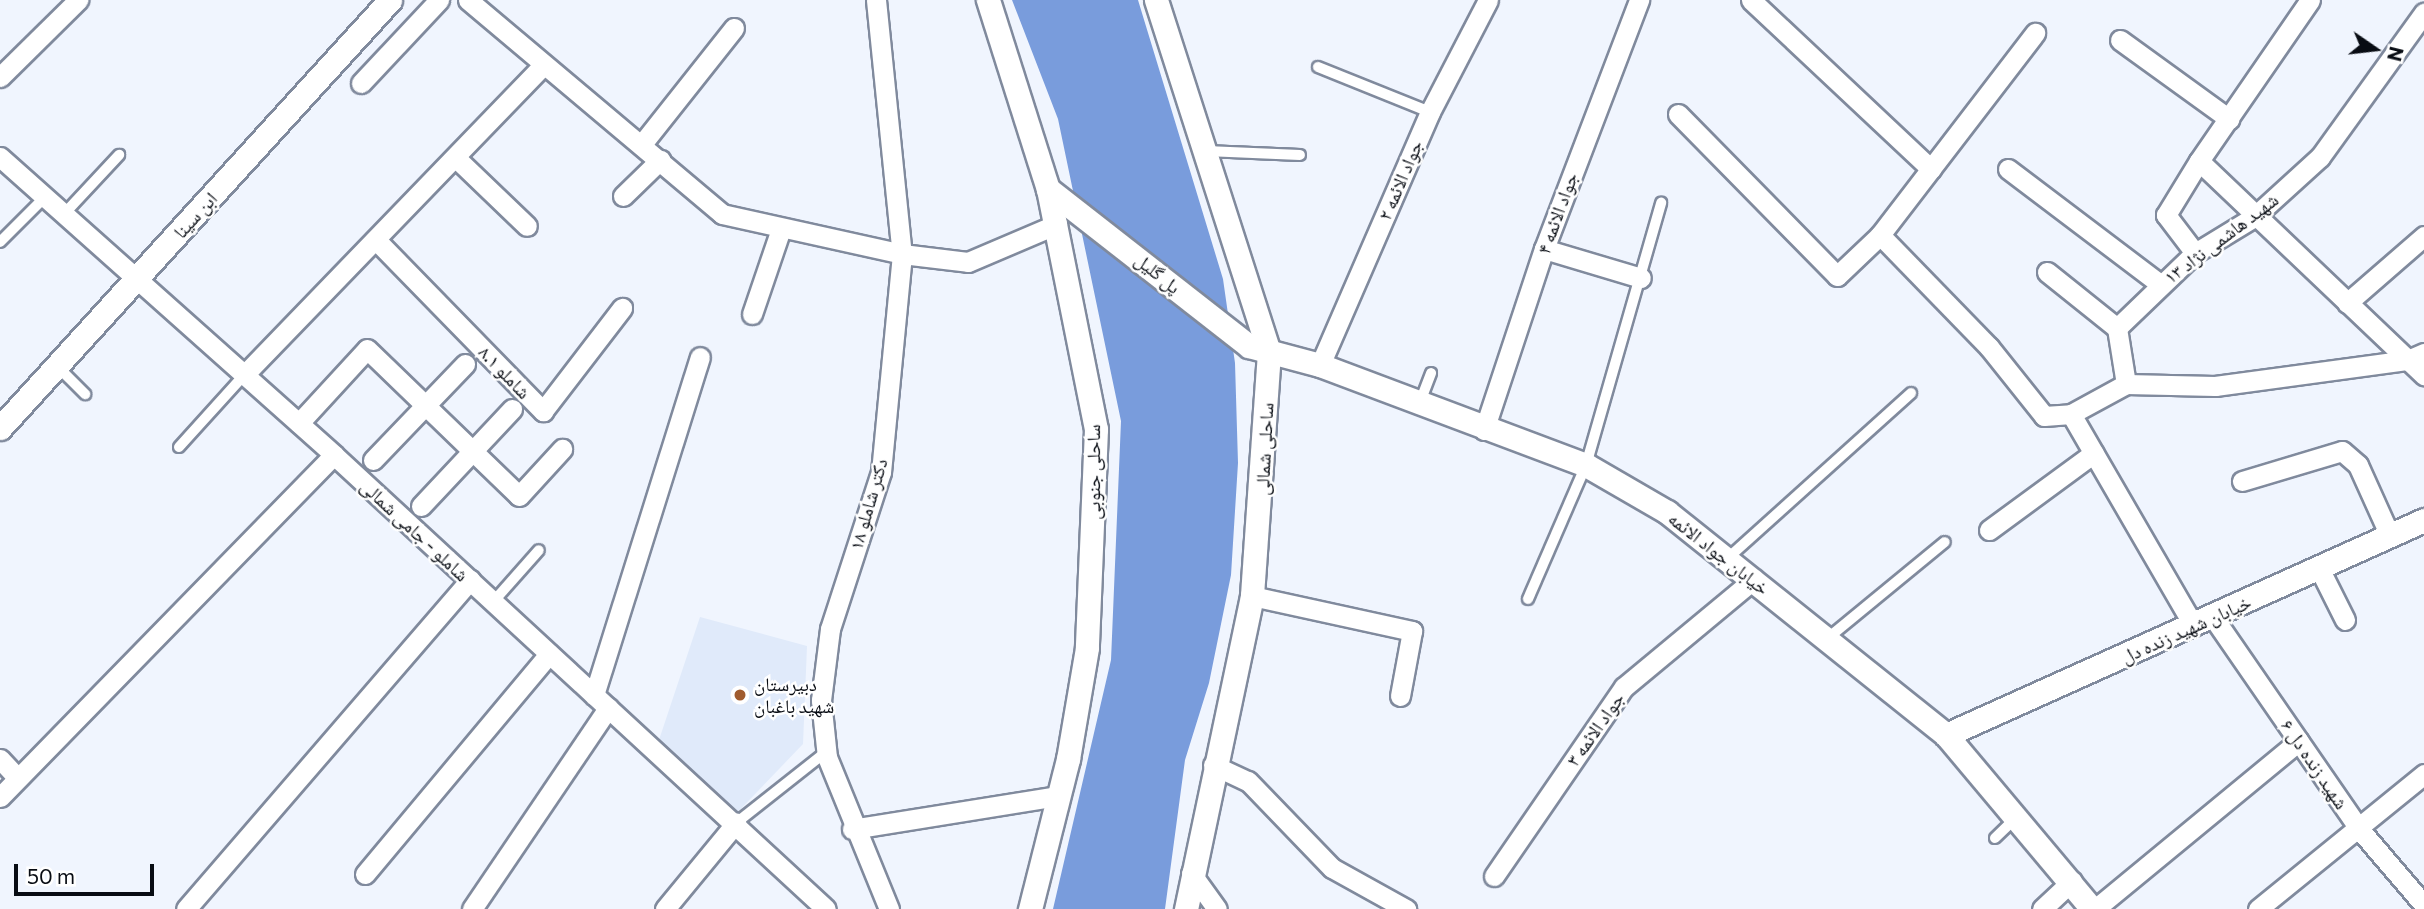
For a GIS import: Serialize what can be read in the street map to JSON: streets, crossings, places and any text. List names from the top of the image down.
{
  "streets": {
    "street": [
      "جواد الائمه ۲",
      "جواد الائمه ۴",
      "ابن سینا",
      "شهید هاشمی نژاد ۱۳",
      "پل گلیل",
      "شاملو ۸.۱",
      "ساحلی شمالی",
      "ساحلی جنوبی",
      "دکتر شاملو ۱۸",
      "شاملو - جامی شمالی",
      "خیابان جواد الائمه",
      "خیابان شهید زنده دل",
      "جواد الائمه ۳",
      "شهید زنده دل ۶"
    ]
  },
  "crossings": [
    ["جواد الائمه ۲", "خیابان جواد الائمه"],
    ["جواد الائمه ۴", "خیابان جواد الائمه"],
    ["ابن سینا", "شاملو - جامی شمالی"],
    ["پل گلیل", "ساحلی شمالی"],
    ["پل گلیل", "ساحلی جنوبی"],
    ["پل گلیل", "خیابان جواد الائمه"],
    ["ساحلی شمالی", "خیابان جواد الائمه"],
    ["خیابان جواد الائمه", "خیابان شهید زنده دل"],
    ["خیابان جواد الائمه", "جواد الائمه ۳"],
    ["خیابان شهید زنده دل", "شهید زنده دل ۶"]
  ],
  "places": ["دبیرستان شهید باغبان"],
  "scale_bar": "50 m",
  "north": "right"
}
